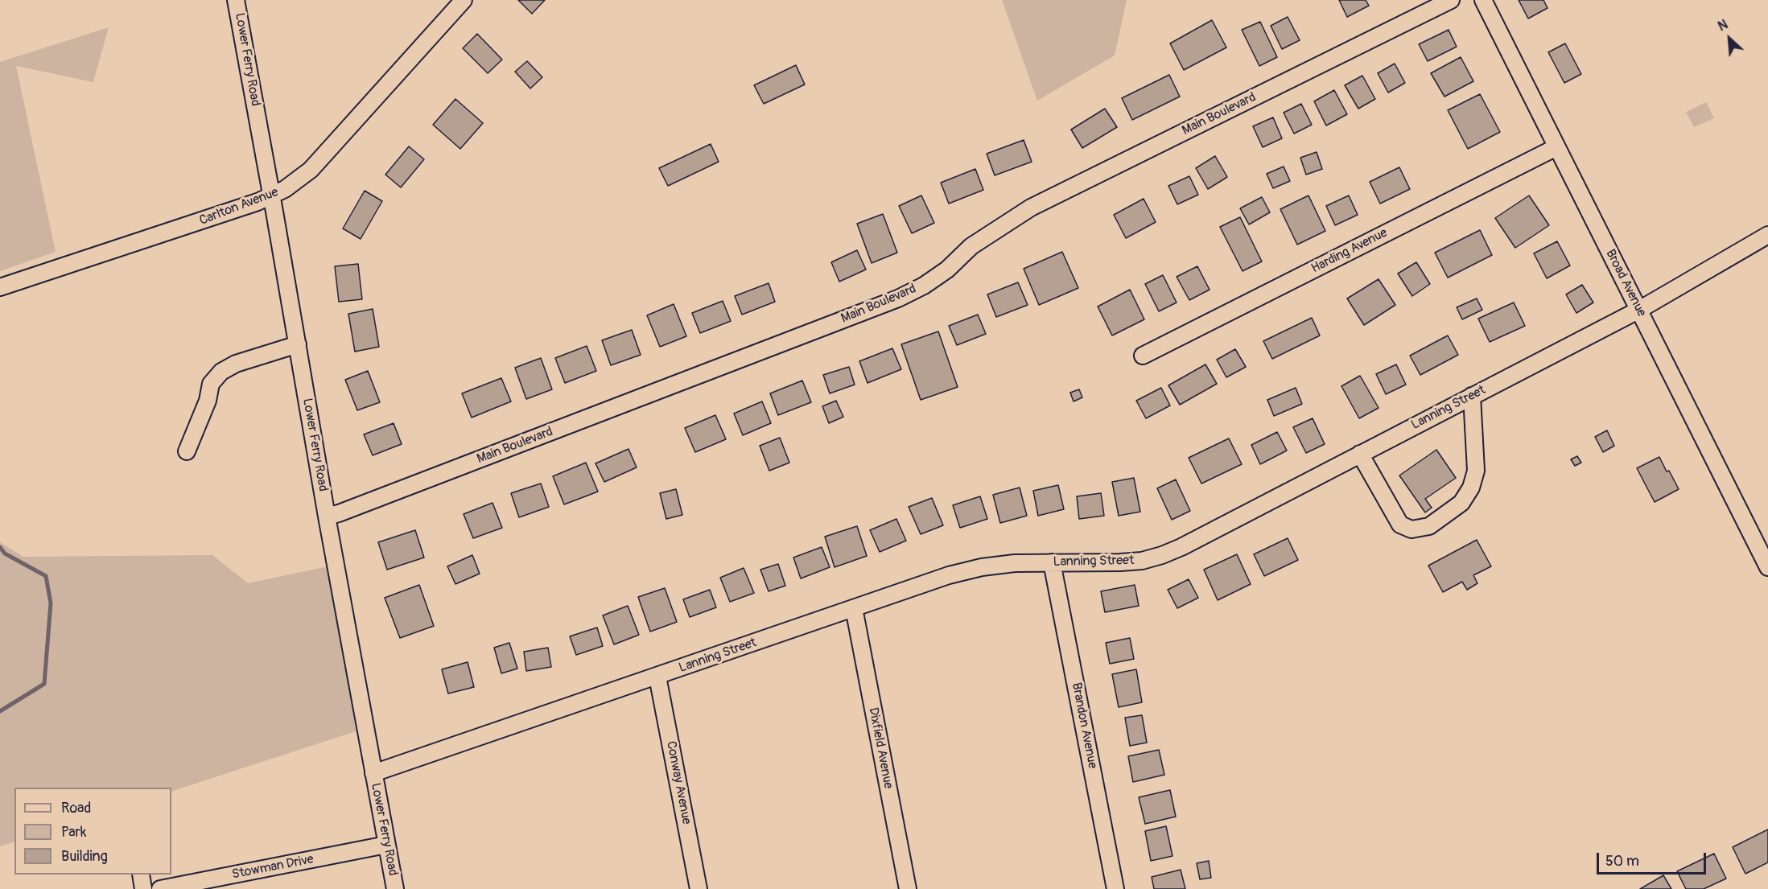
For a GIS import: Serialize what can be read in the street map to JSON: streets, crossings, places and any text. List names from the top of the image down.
{
  "streets": {
    "street": [
      "Lower Ferry Road",
      "Main Boulevard",
      "Carlton Avenue",
      "Harding Avenue",
      "Broad Avenue",
      "Lanning Street",
      "Brandon Avenue",
      "Dixfield Avenue",
      "Conway Avenue",
      "Stowman Drive"
    ]
  },
  "crossings": [
    ["Lower Ferry Road", "Main Boulevard"],
    ["Lower Ferry Road", "Carlton Avenue"],
    ["Lower Ferry Road", "Lanning Street"],
    ["Lower Ferry Road", "Stowman Drive"],
    ["Harding Avenue", "Broad Avenue"],
    ["Broad Avenue", "Lanning Street"],
    ["Lanning Street", "Brandon Avenue"],
    ["Lanning Street", "Dixfield Avenue"],
    ["Lanning Street", "Conway Avenue"]
  ],
  "legend": ["Road", "Park", "Building"],
  "scale_bar": "50 m",
  "north": "top left"
}
